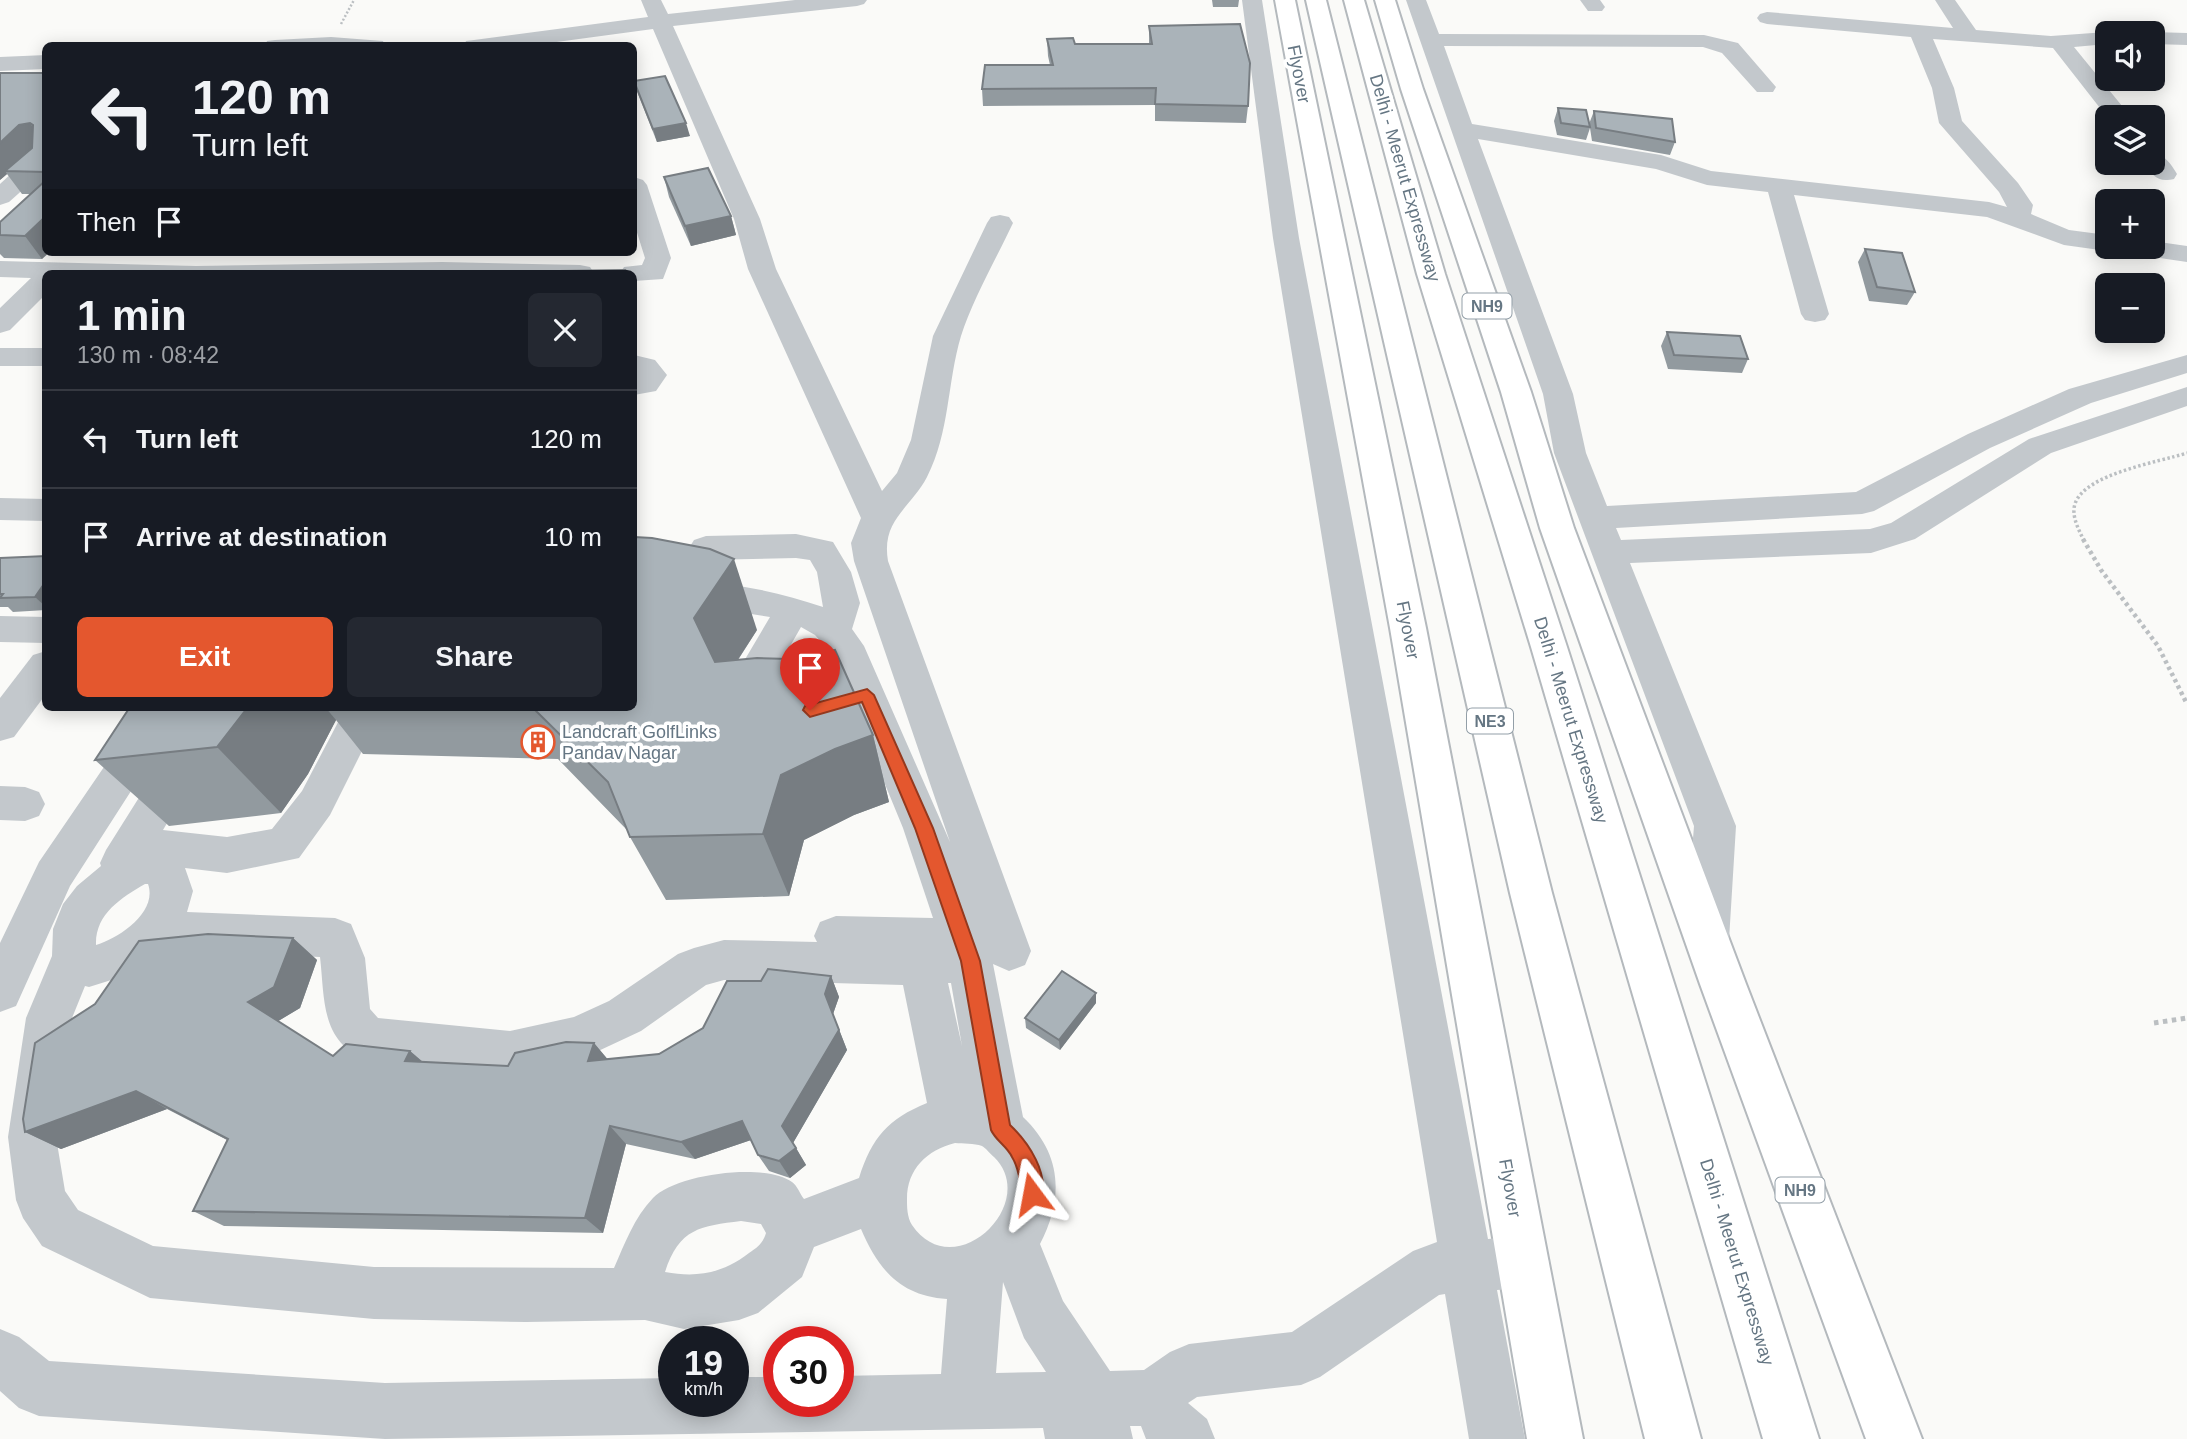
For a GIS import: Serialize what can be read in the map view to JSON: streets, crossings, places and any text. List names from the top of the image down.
{
  "streets": {
    "highway": [
      "Flyover",
      "Delhi - Meerut Expressway",
      "NH9",
      "NE3"
    ]
  },
  "places": {
    "building": ["Landcraft GolfLinks Pandav Nagar"]
  },
  "page": {
    "map_buttons": ["+", "−"],
    "turn": ["120 m", "Turn left"],
    "then": "Then",
    "heading": ["1 min", "130 m · 08:42"],
    "list": [
      {
        "name": "Turn left",
        "value": "120 m"
      },
      {
        "name": "Arrive at destination",
        "value": "10 m"
      }
    ],
    "buttons": ["Exit", "Share"],
    "speed": "19 km/h",
    "limit": "30"
  }
}
